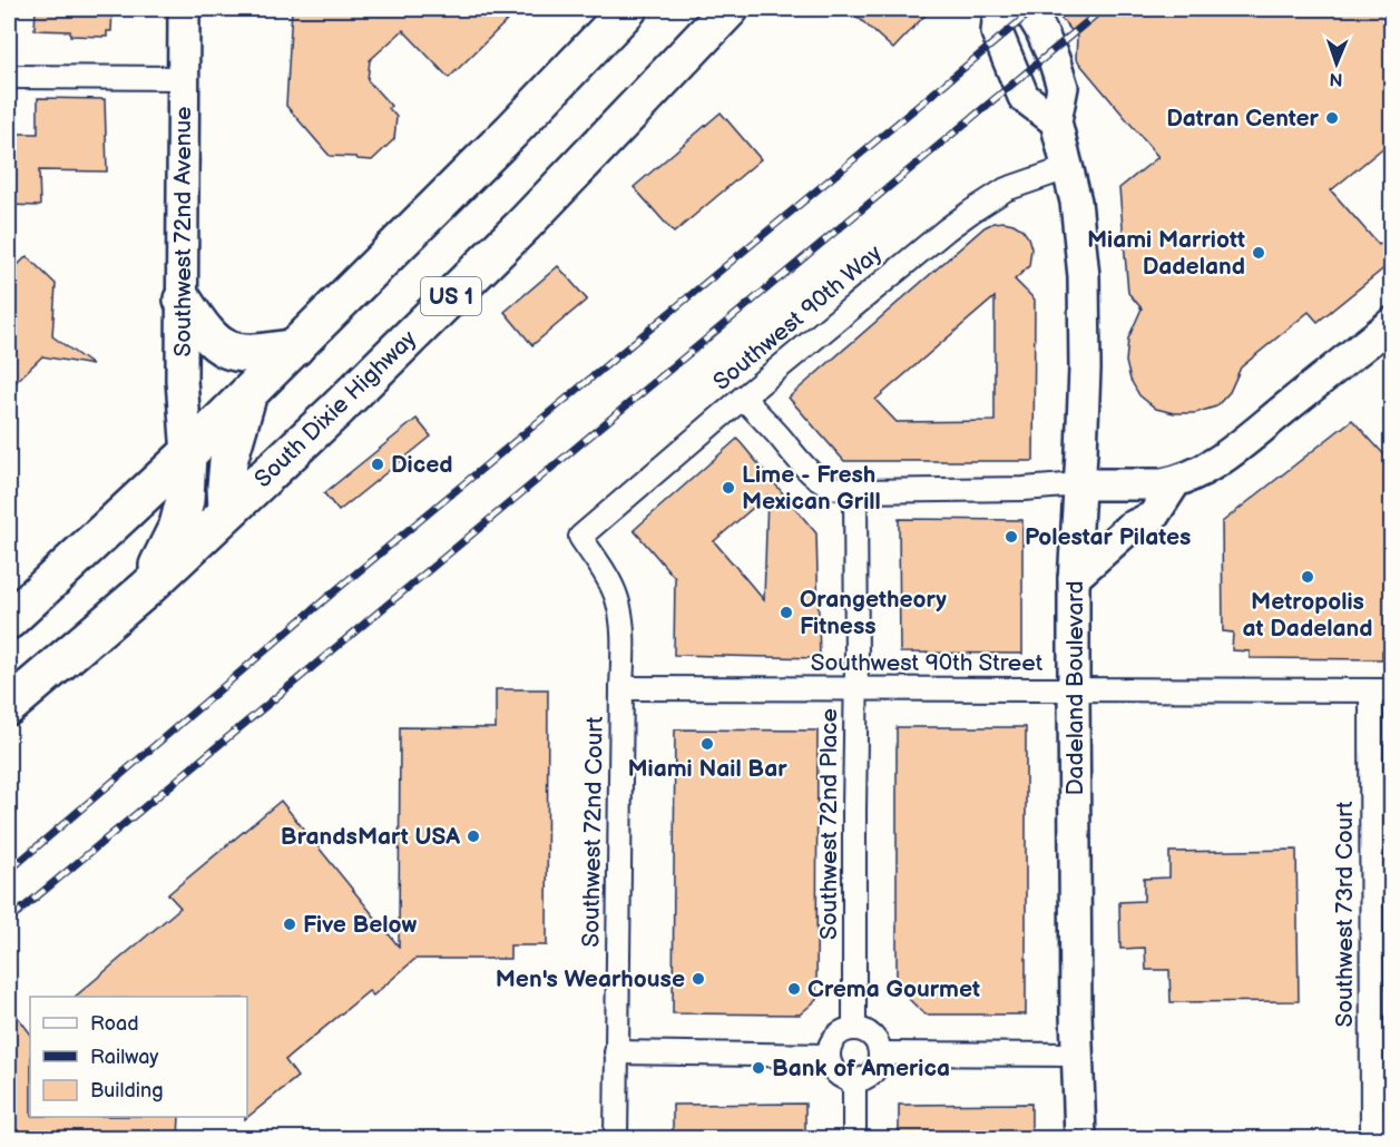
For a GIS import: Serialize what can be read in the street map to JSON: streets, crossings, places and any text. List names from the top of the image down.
{
  "streets": {
    "highway": ["US 1", "South Dixie Highway"],
    "street": [
      "Southwest 72nd Avenue",
      "Southwest 90th Way",
      "Southwest 90th Street",
      "Dadeland Boulevard",
      "Southwest 72nd Place",
      "Southwest 72nd Court",
      "Southwest 73rd Court"
    ]
  },
  "crossings": [
    ["Southwest 90th Way", "Dadeland Boulevard"],
    ["Southwest 90th Way", "Southwest 72nd Court"],
    ["Southwest 90th Street", "Dadeland Boulevard"],
    ["Southwest 90th Street", "Southwest 72nd Place"],
    ["Southwest 90th Street", "Southwest 72nd Court"],
    ["Southwest 90th Street", "Southwest 73rd Court"]
  ],
  "places": [
    "Datran Center",
    "Miami Marriott Dadeland",
    "Diced",
    "Lime - Fresh Mexican Grill",
    "Polestar Pilates",
    "Metropolis at Dadeland",
    "Orangetheory Fitness",
    "Miami Nail Bar",
    "BrandsMart USA",
    "Five Below",
    "Men's Wearhouse",
    "Crema Gourmet",
    "Bank of America"
  ],
  "legend": ["Road", "Railway", "Building"],
  "north": "bottom"
}
